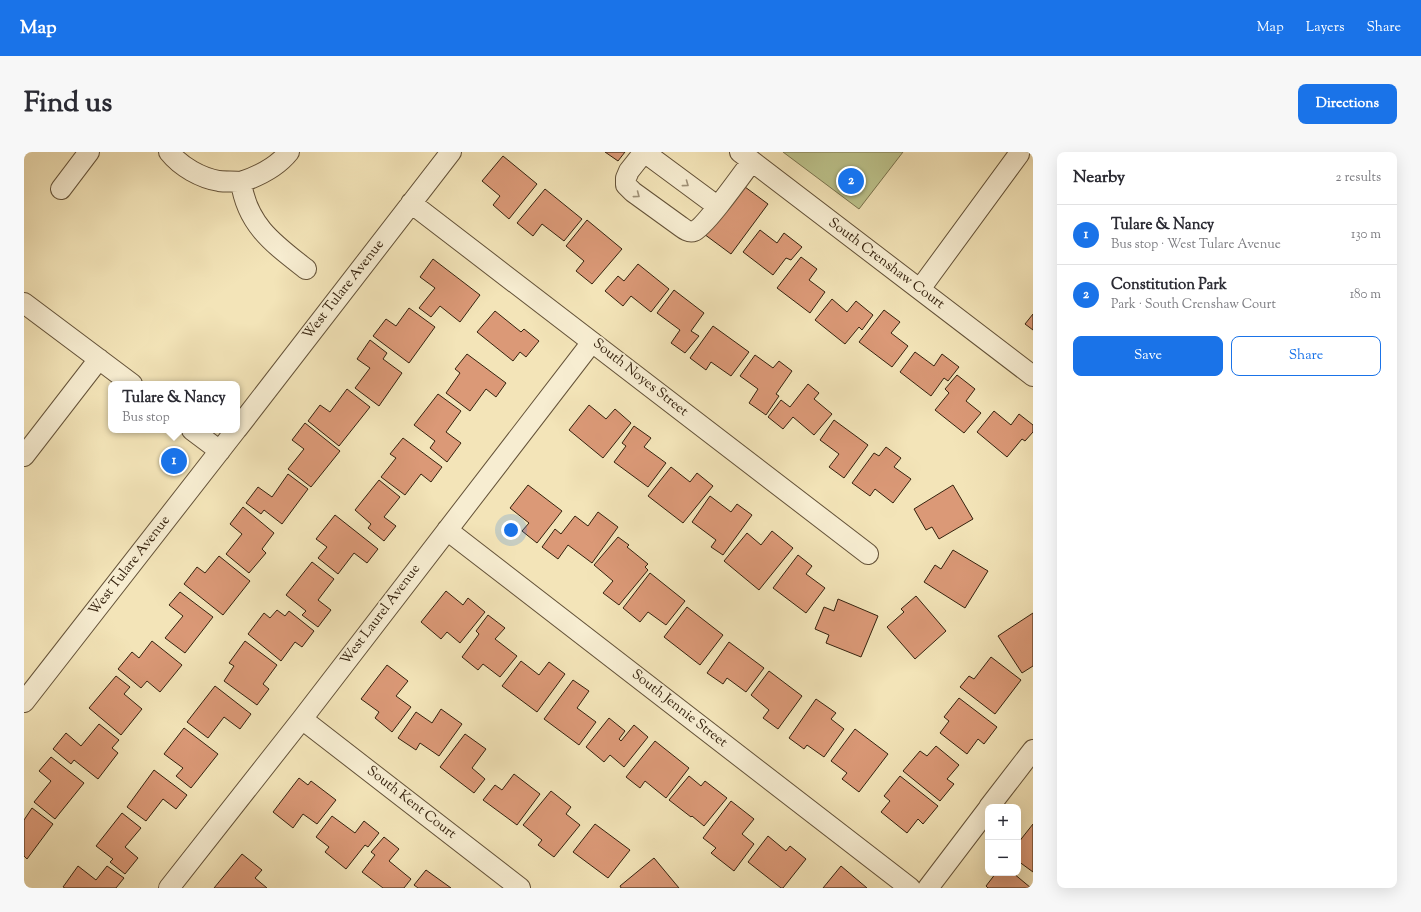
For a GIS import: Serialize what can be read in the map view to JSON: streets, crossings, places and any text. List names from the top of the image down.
{
  "streets": {
    "street": [
      "South Crenshaw Court",
      "West Tulare Avenue",
      "South Noyes Street",
      "West Laurel Avenue",
      "South Jennie Street",
      "South Kent Court"
    ]
  },
  "crossings": [
    ["West Tulare Avenue", "South Noyes Street"],
    ["South Noyes Street", "West Laurel Avenue"],
    ["West Laurel Avenue", "South Jennie Street"],
    ["West Laurel Avenue", "South Kent Court"]
  ],
  "page": {
    "header": "Map",
    "nav": ["Map", "Layers", "Share"],
    "title": "Find us",
    "buttons": [
      "Directions",
      ["Save", "Share"]
    ],
    "heading": ["Nearby", "2 results"],
    "pins": ["2", "1"],
    "list": [
      {
        "mark": "1",
        "name": "Tulare & Nancy",
        "note": "Bus stop · West Tulare Avenue",
        "value": "130 m"
      },
      {
        "mark": "2",
        "name": "Constitution Park",
        "note": "Park · South Crenshaw Court",
        "value": "180 m"
      }
    ],
    "popup": ["Tulare & Nancy", "Bus stop"],
    "map_buttons": ["+", "−"]
  }
}
